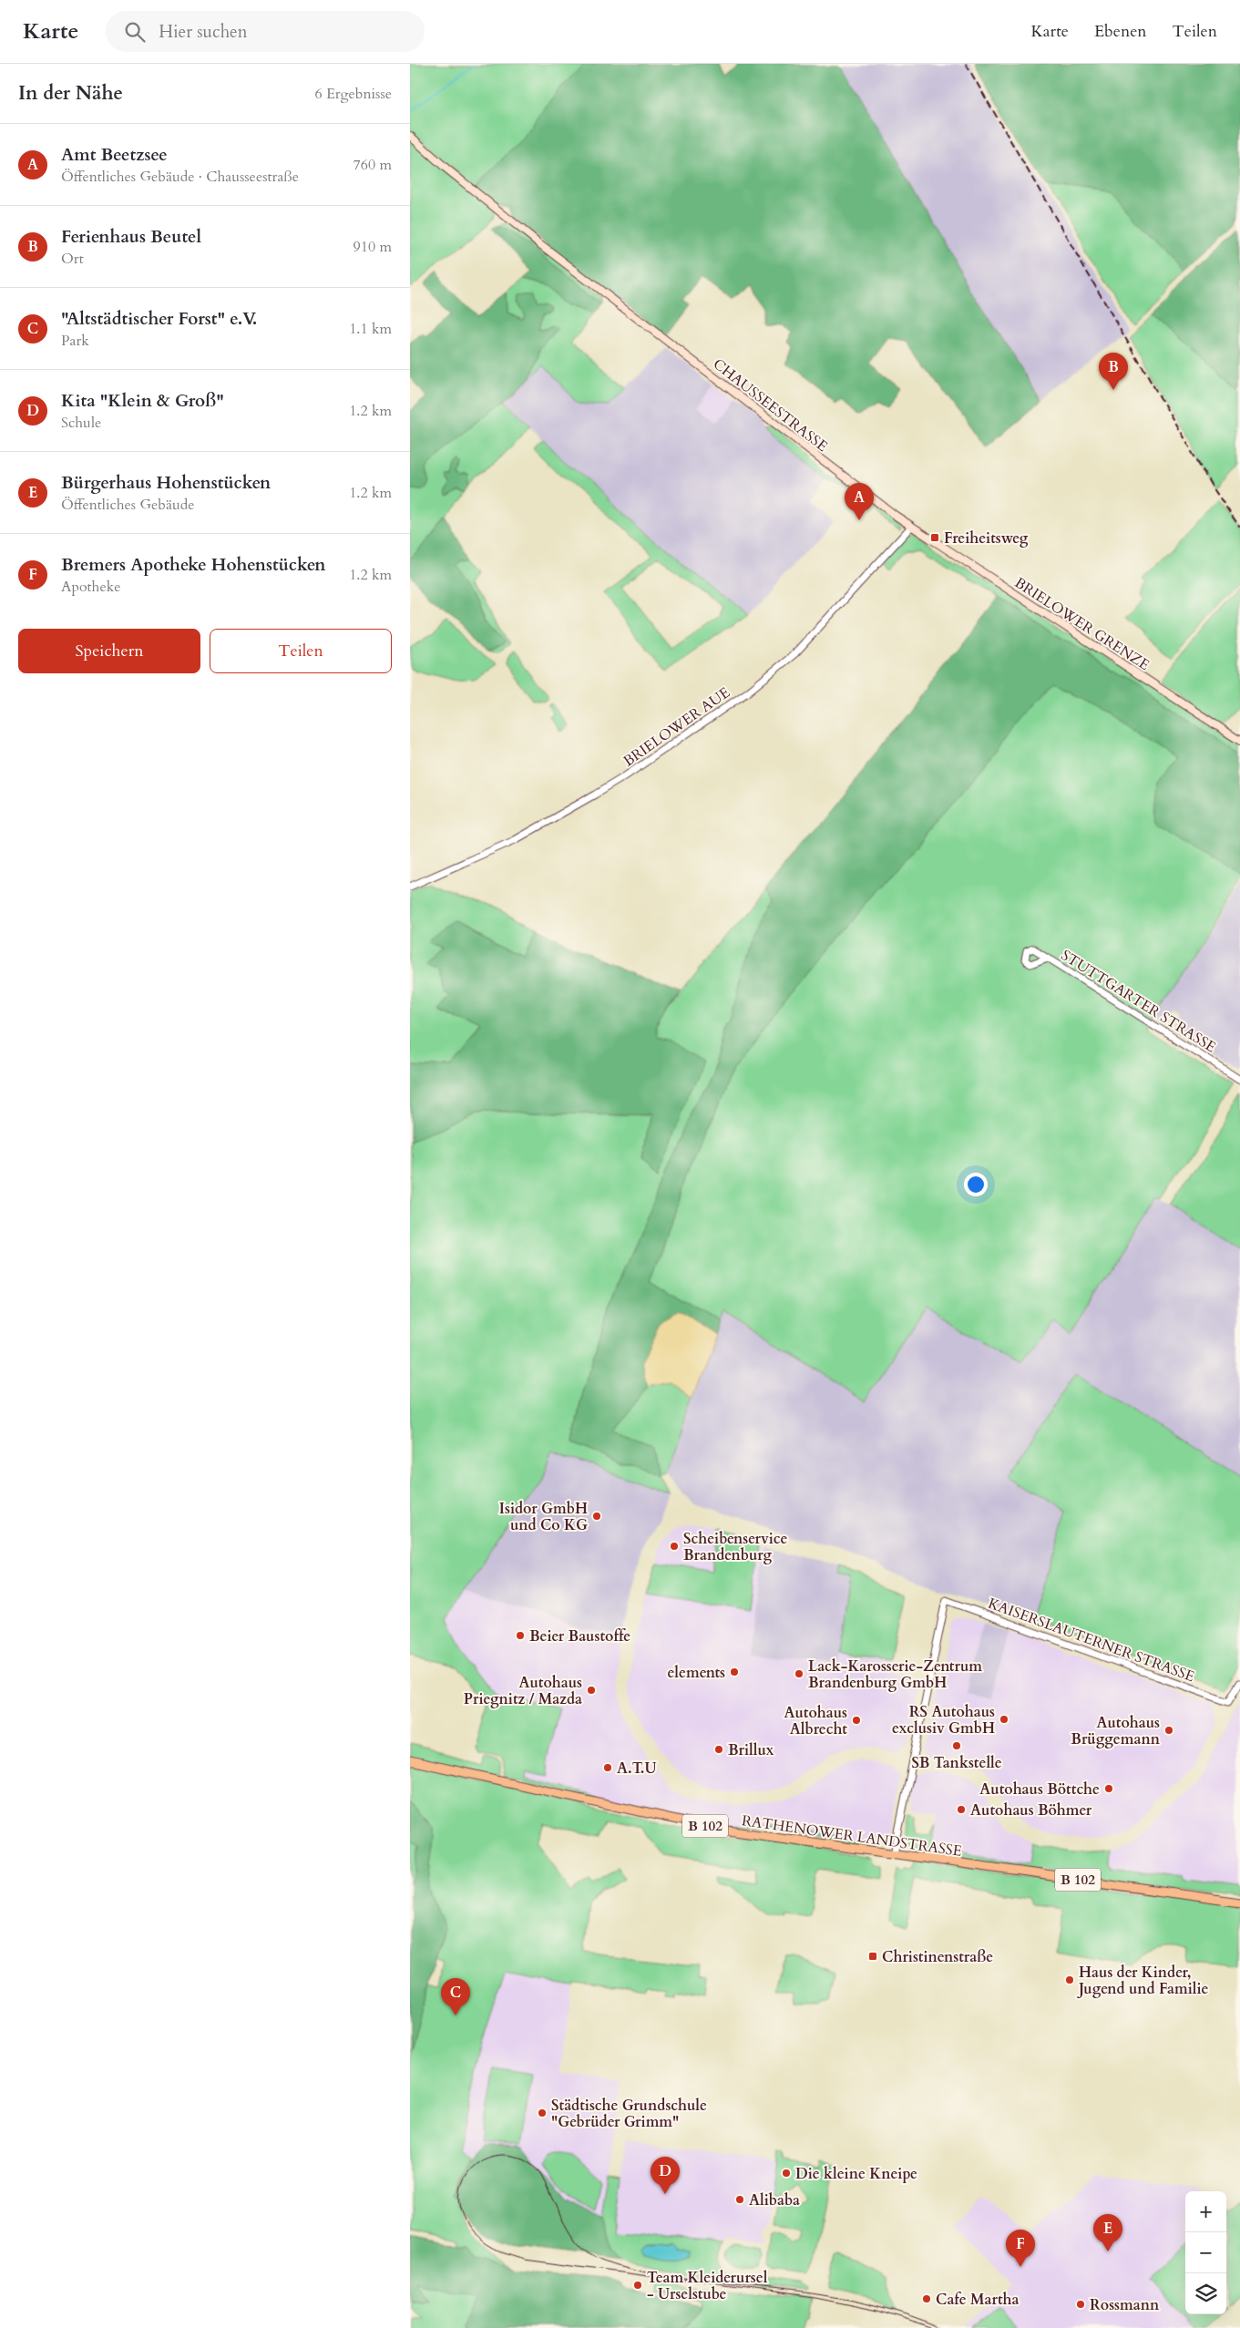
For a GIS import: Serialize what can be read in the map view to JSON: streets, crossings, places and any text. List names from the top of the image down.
{
  "streets": {
    "main road": [
      "CHAUSSEESTRASSE",
      "BRIELOWER GRENZE",
      "B 102",
      "RATHENOWER LANDSTRASSE"
    ],
    "street": ["BRIELOWER AUE", "STUTTGARTER STRASSE", "KAISERSLAUTERNER STRASSE"]
  },
  "crossings": [
    ["CHAUSSEESTRASSE", "BRIELOWER GRENZE"],
    ["CHAUSSEESTRASSE", "BRIELOWER AUE"],
    ["BRIELOWER GRENZE", "BRIELOWER AUE"],
    ["KAISERSLAUTERNER STRASSE", "RATHENOWER LANDSTRASSE"]
  ],
  "places": {
    "transit": ["Freiheitsweg", "Christinenstraße"],
    "other": [
      "Isidor GmbH und Co KG",
      "Scheibenservice Brandenburg",
      "Beier Baustoffe",
      "elements",
      "Lack-Karosserie-Zentrum Brandenburg GmbH",
      "Autohaus Priegnitz / Mazda",
      "RS Autohaus exclusiv GmbH",
      "Autohaus Albrecht",
      "Autohaus Brüggemann",
      "SB Tankstelle",
      "Brillux",
      "A.T.U",
      "Autohaus Böttche",
      "Autohaus Böhmer",
      "Haus der Kinder, Jugend und Familie",
      "Städtische Grundschule \"Gebrüder Grimm\"",
      "Die kleine Kneipe",
      "Alibaba",
      "Team Kleiderursel - Urselstube",
      "Cafe Martha",
      "Rossmann"
    ]
  },
  "page": {
    "header": "Karte",
    "search": "Hier suchen",
    "nav": ["Karte", "Ebenen", "Teilen"],
    "heading": ["In der Nähe", "6 Ergebnisse"],
    "list": [
      {
        "mark": "A",
        "name": "Amt Beetzsee",
        "note": "Öffentliches Gebäude · Chausseestraße",
        "value": "760 m"
      },
      {
        "mark": "B",
        "name": "Ferienhaus Beutel",
        "note": "Ort",
        "value": "910 m"
      },
      {
        "mark": "C",
        "name": "\"Altstädtischer Forst\" e.V.",
        "note": "Park",
        "value": "1.1 km"
      },
      {
        "mark": "D",
        "name": "Kita \"Klein & Groß\"",
        "note": "Schule",
        "value": "1.2 km"
      },
      {
        "mark": "E",
        "name": "Bürgerhaus Hohenstücken",
        "note": "Öffentliches Gebäude",
        "value": "1.2 km"
      },
      {
        "mark": "F",
        "name": "Bremers Apotheke Hohenstücken",
        "note": "Apotheke",
        "value": "1.2 km"
      }
    ],
    "pins": [
      "B",
      "A",
      "C",
      "D",
      "E",
      "F"
    ],
    "buttons": ["Speichern", "Teilen"],
    "map_buttons": ["+", "−"]
  }
}
